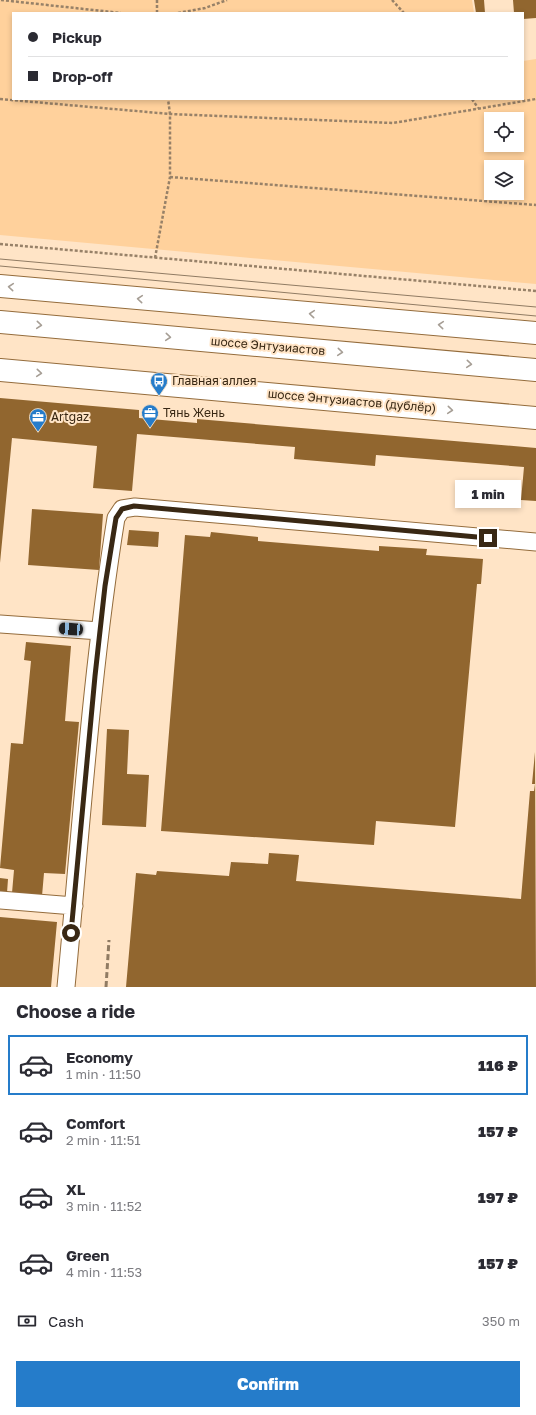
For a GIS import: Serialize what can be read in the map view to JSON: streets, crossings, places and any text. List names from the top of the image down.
{
  "streets": {
    "main road": ["шоссе Энтузиастов", "шоссе Энтузиастов (дублёр)"]
  },
  "places": {
    "bus stop": ["Главная аллея"],
    "office": ["Тянь Жень", "Artgaz"]
  },
  "page": {
    "banner": ["Pickup", "Drop-off"],
    "bubble": "1 min",
    "heading": "Choose a ride",
    "list": [
      {
        "name": "Economy",
        "note": "1 min · 11:50",
        "value": "116 ₽"
      },
      {
        "name": "Comfort",
        "note": "2 min · 11:51",
        "value": "157 ₽"
      },
      {
        "name": "XL",
        "note": "3 min · 11:52",
        "value": "197 ₽"
      },
      {
        "name": "Green",
        "note": "4 min · 11:53",
        "value": "157 ₽"
      }
    ],
    "pay": ["Cash", "350 m"],
    "buttons": "Confirm"
  }
}
